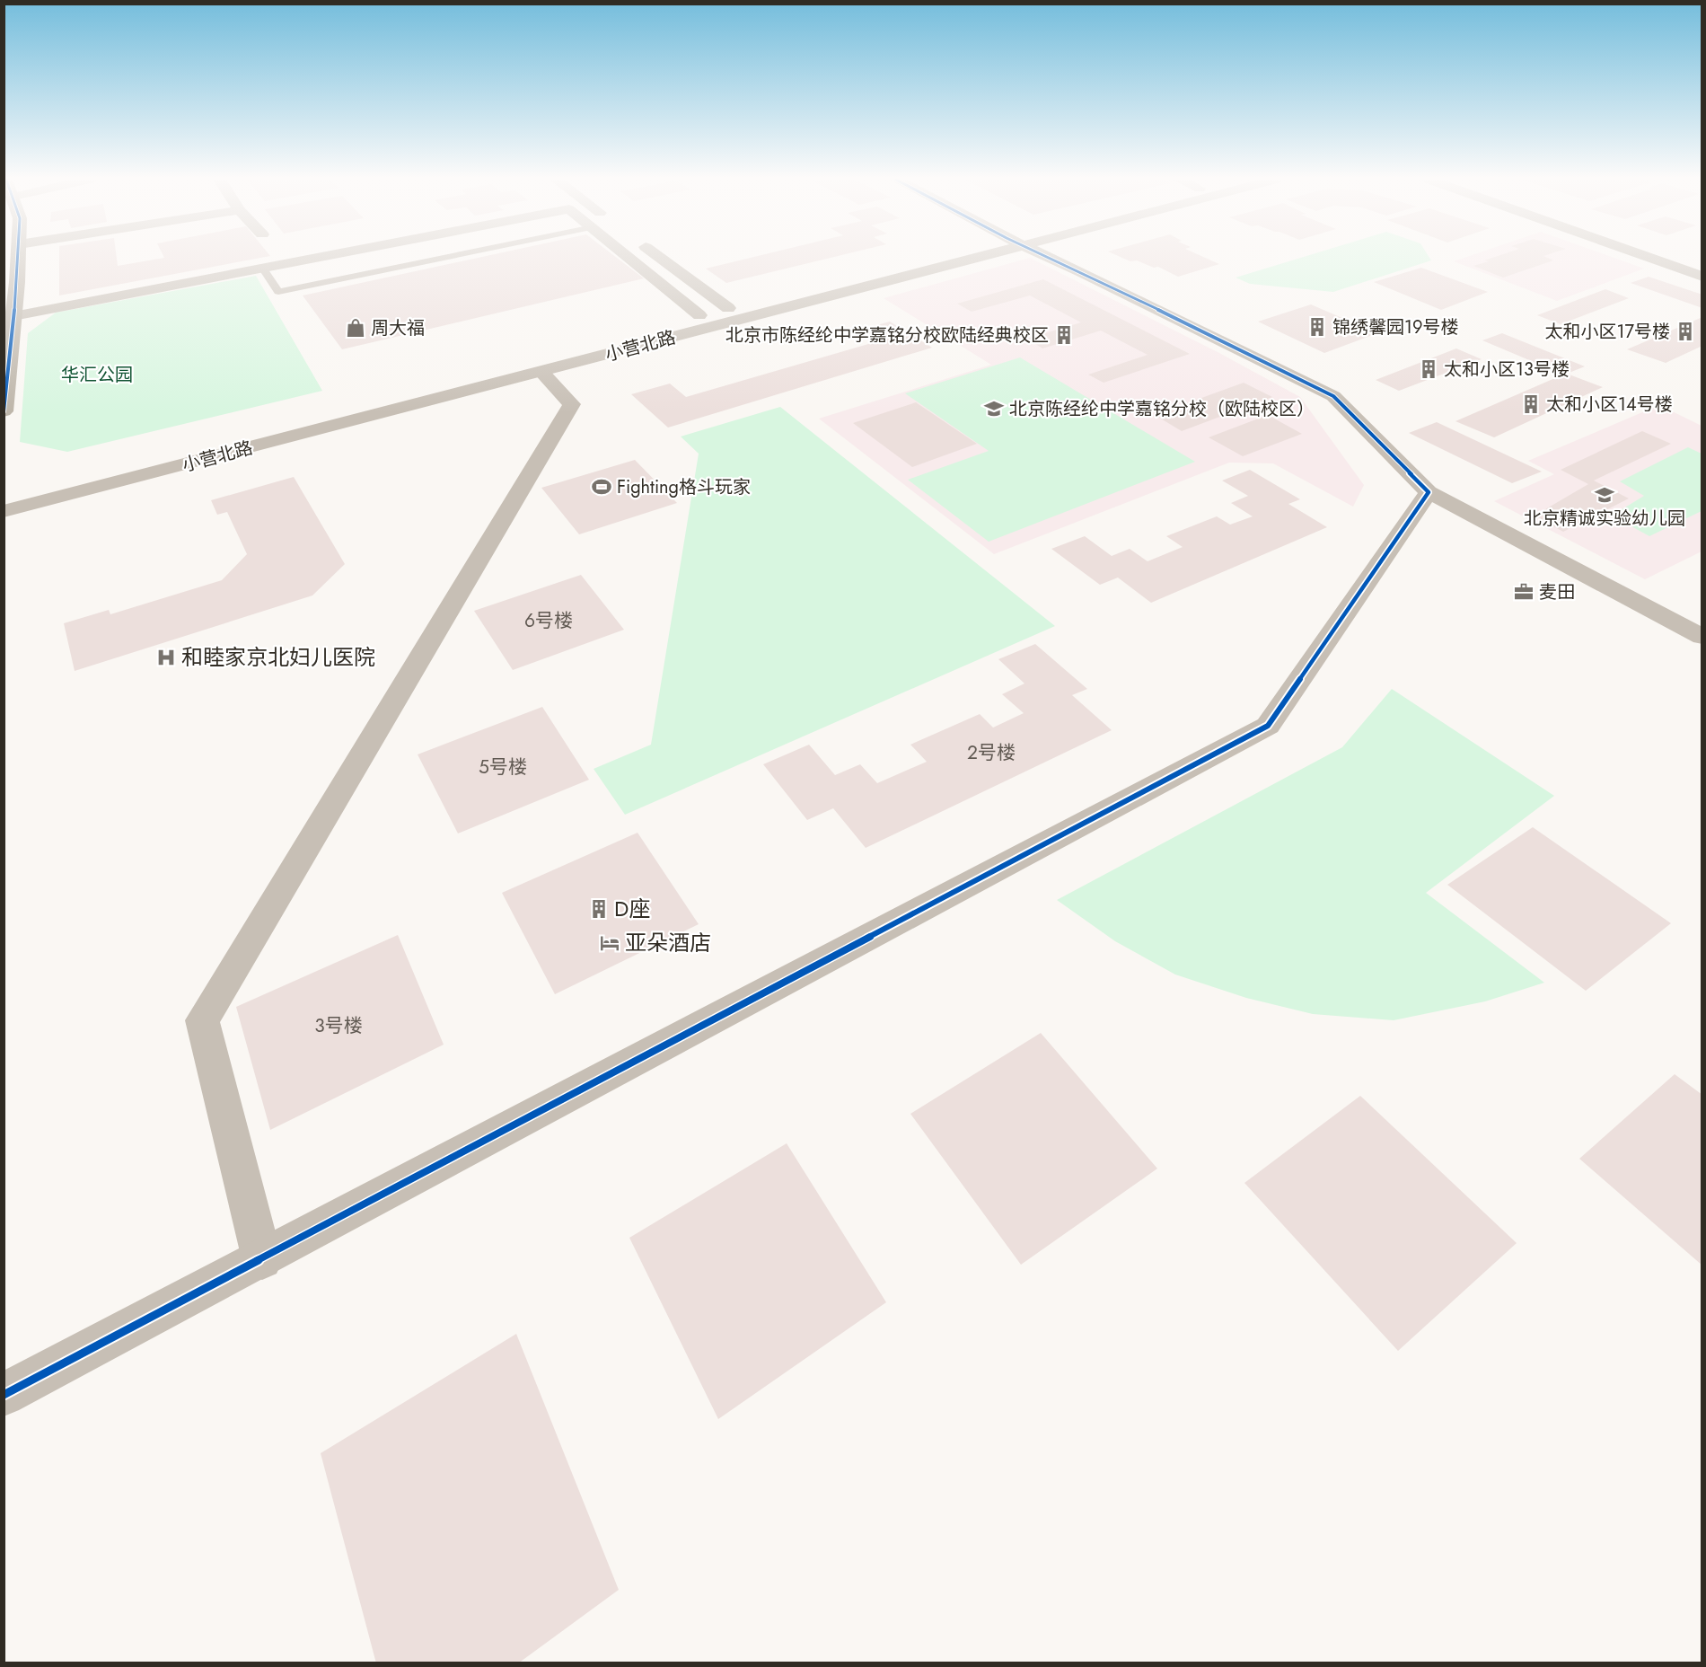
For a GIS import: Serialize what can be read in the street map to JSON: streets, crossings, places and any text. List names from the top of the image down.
{
  "streets": {
    "street": ["小营北路"]
  },
  "parks": ["华汇公园"],
  "places": {
    "building": [
      "锦绣馨园19号楼",
      "太和小区17号楼",
      "北京市陈经纶中学嘉铭分校欧陆经典校区",
      "太和小区13号楼",
      "太和小区14号楼",
      "D座"
    ],
    "shop": ["周大福"],
    "school or university": ["北京陈经纶中学嘉铭分校（欧陆校区）", "北京精诚实验幼儿园"],
    "sports": ["Fighting格斗玩家"],
    "office": ["麦田"],
    "hospital": ["和睦家京北妇儿医院"],
    "hotel": ["亚朵酒店"]
  },
  "house_numbers": [
    "6号楼",
    "2号楼",
    "5号楼",
    "3号楼"
  ]
}
